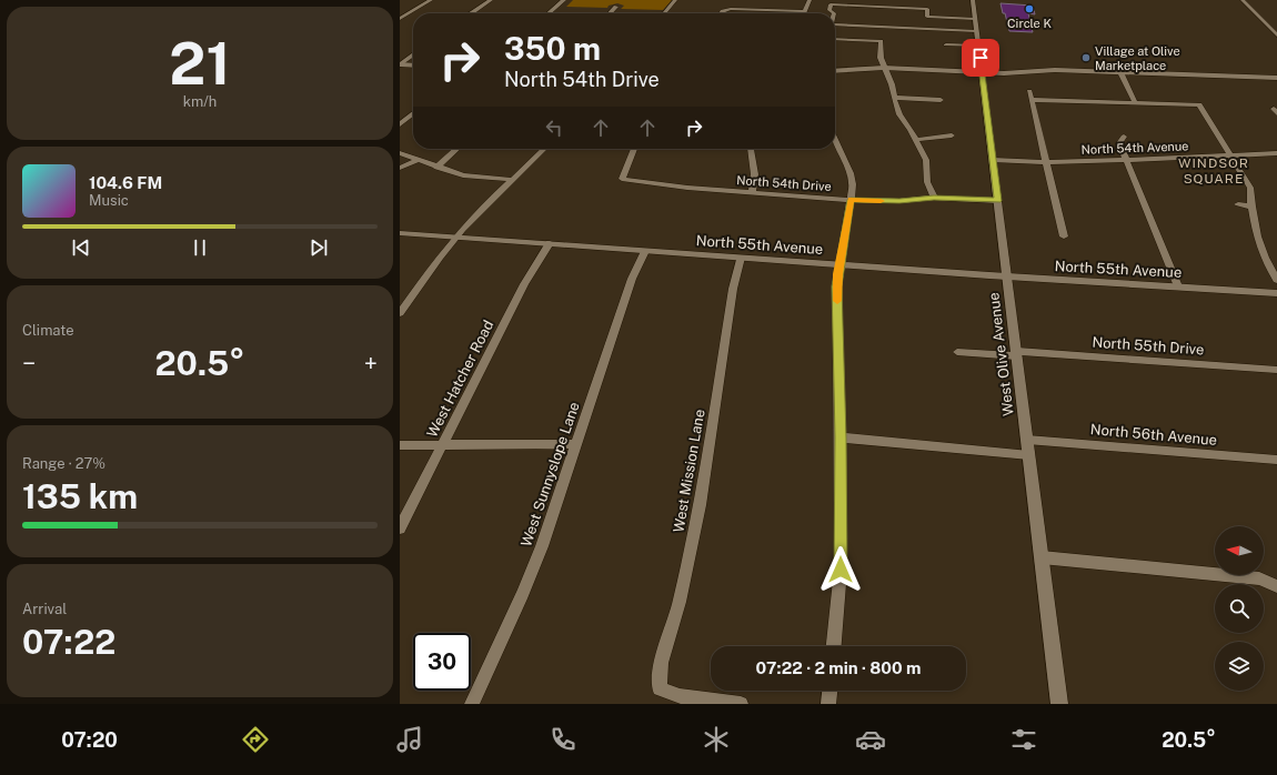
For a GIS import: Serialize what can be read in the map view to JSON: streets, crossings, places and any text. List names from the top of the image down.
{
  "streets": {
    "street": [
      "North 54th Avenue",
      "North 54th Drive",
      "North 55th Avenue",
      "North 55th Drive",
      "West Olive Avenue",
      "West Hatcher Road",
      "North 56th Avenue",
      "West Mission Lane",
      "West Sunnyslope Lane"
    ]
  },
  "crossings": [
    ["North 54th Avenue", "West Olive Avenue"],
    ["North 54th Drive", "West Olive Avenue"],
    ["North 55th Avenue", "West Olive Avenue"],
    ["North 55th Avenue", "West Hatcher Road"],
    ["North 55th Avenue", "West Mission Lane"],
    ["North 55th Avenue", "West Sunnyslope Lane"],
    ["North 55th Drive", "West Olive Avenue"],
    ["West Olive Avenue", "North 56th Avenue"]
  ],
  "districts": ["WINDSOR SQUARE"],
  "places": ["Circle K", "Village at Olive Marketplace"],
  "north": "left",
  "page": {
    "tile": [
      ["21", "km/h"],
      "Climate",
      ["Range · 27%", "135 km"],
      ["Arrival", "07:22"]
    ],
    "turn": ["350 m", "North 54th Drive"],
    "song": ["104.6 FM", "Music"],
    "heat": ["−", "20.5°", "+"],
    "limit": "30",
    "trip": "07:22 · 2 min · 800 m",
    "tabs": ["07:20", "20.5°"]
  }
}
